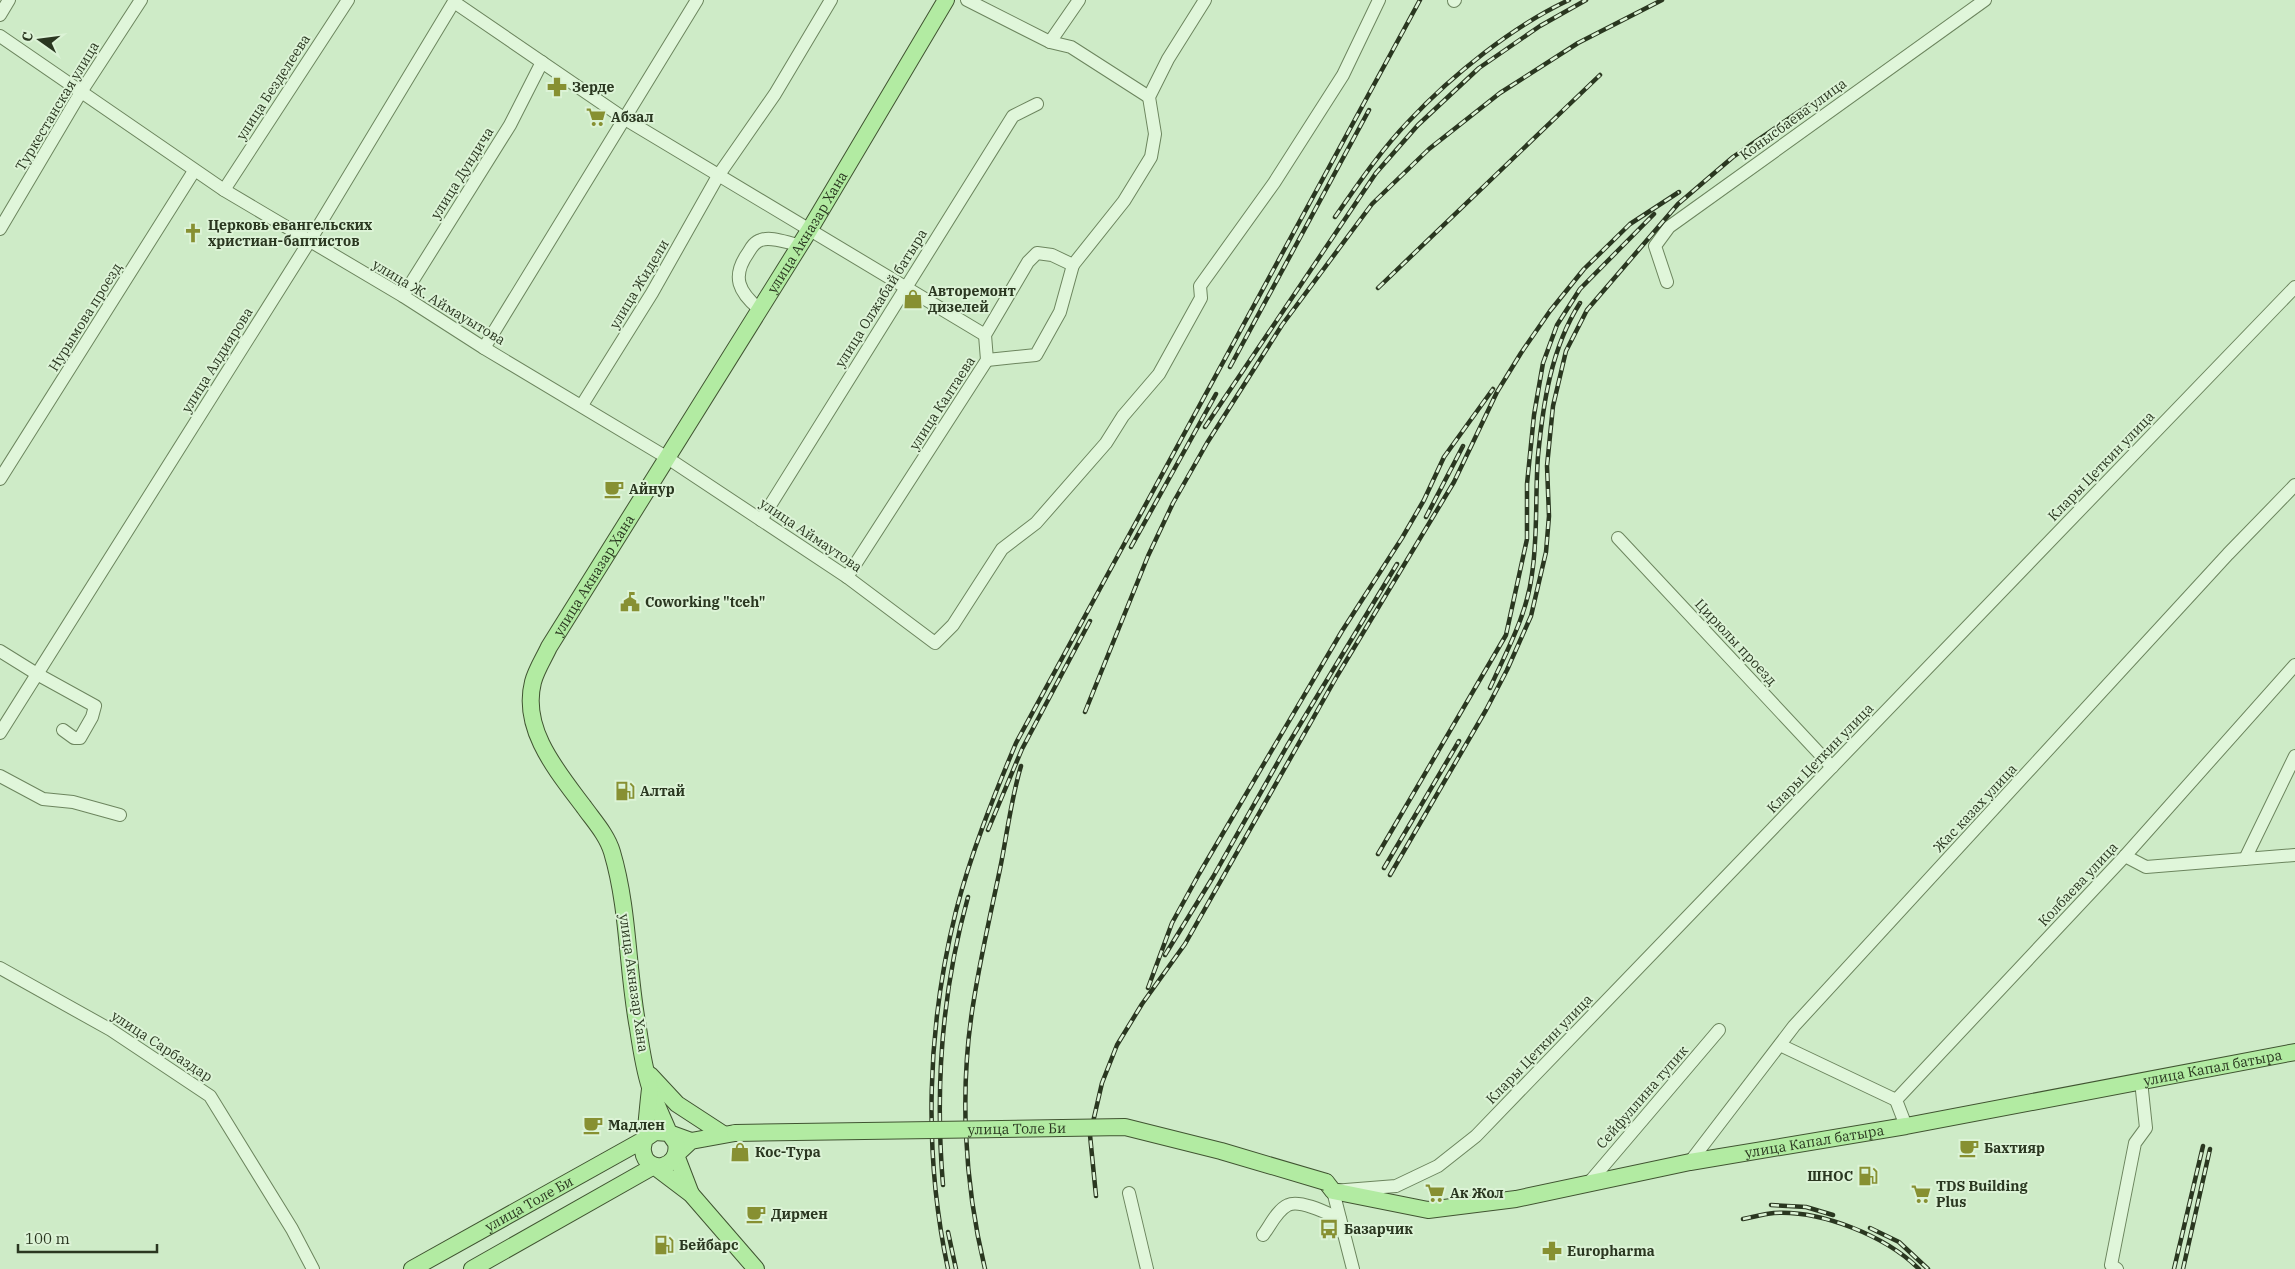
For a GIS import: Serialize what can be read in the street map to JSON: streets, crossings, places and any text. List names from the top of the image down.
{
  "streets": {
    "main road": ["улица Акназар Хана", "улица Капал батыра", "улица Толе Би"],
    "street": [
      "улица Безделеева",
      "Туркестанская улица",
      "Конысбаева улица",
      "улица Дундича",
      "улица Жидели",
      "улица Олжабай батыра",
      "улица Ж. Аймауытова",
      "Нурымова проезд",
      "улица Алдиярова",
      "улица Калтаева",
      "Клары Цеткин улица",
      "улица Аймаутова",
      "Цирюлы проезд",
      "Жас казах улица",
      "Колбаева улица",
      "улица Сарбаздар",
      "Сейфуллина тупик"
    ]
  },
  "crossings": [
    ["улица Безделеева", "улица Ж. Аймауытова"],
    ["Туркестанская улица", "улица Ж. Аймауытова"],
    ["улица Дундича", "улица Ж. Аймауытова"],
    ["улица Акназар Хана", "улица Ж. Аймауытова"],
    ["улица Акназар Хана", "улица Аймаутова"],
    ["улица Акназар Хана", "улица Толе Би"],
    ["улица Жидели", "улица Ж. Аймауытова"],
    ["улица Олжабай батыра", "улица Аймаутова"],
    ["улица Ж. Аймауытова", "Нурымова проезд"],
    ["улица Ж. Аймауытова", "улица Алдиярова"],
    ["улица Ж. Аймауытова", "улица Аймаутова"],
    ["улица Калтаева", "улица Аймаутова"],
    ["Клары Цеткин улица", "Цирюлы проезд"],
    ["Клары Цеткин улица", "улица Капал батыра"],
    ["Клары Цеткин улица", "улица Толе Би"],
    ["Жас казах улица", "улица Капал батыра"],
    ["улица Капал батыра", "Сейфуллина тупик"],
    ["улица Капал батыра", "улица Толе Би"]
  ],
  "places": {
    "pharmacy": ["Зерде", "Europharma"],
    "supermarket": ["Абзал", "Ак Жол", "TDS Building Plus"],
    "church": ["Церковь евангельских христиан-баптистов"],
    "shop": ["Авторемонт дизелей", "Кос-Тура"],
    "cafe": [
      "Айнур",
      "Мадлен",
      "Бахтияр",
      "Дирмен"
    ],
    "public building": ["Coworking \"tceh\""],
    "fuel station": ["Алтай", "ШНОС", "Бейбарс"],
    "bus stop": ["Базарчик"]
  },
  "scale_bar": "100 m",
  "north": "left"
}
